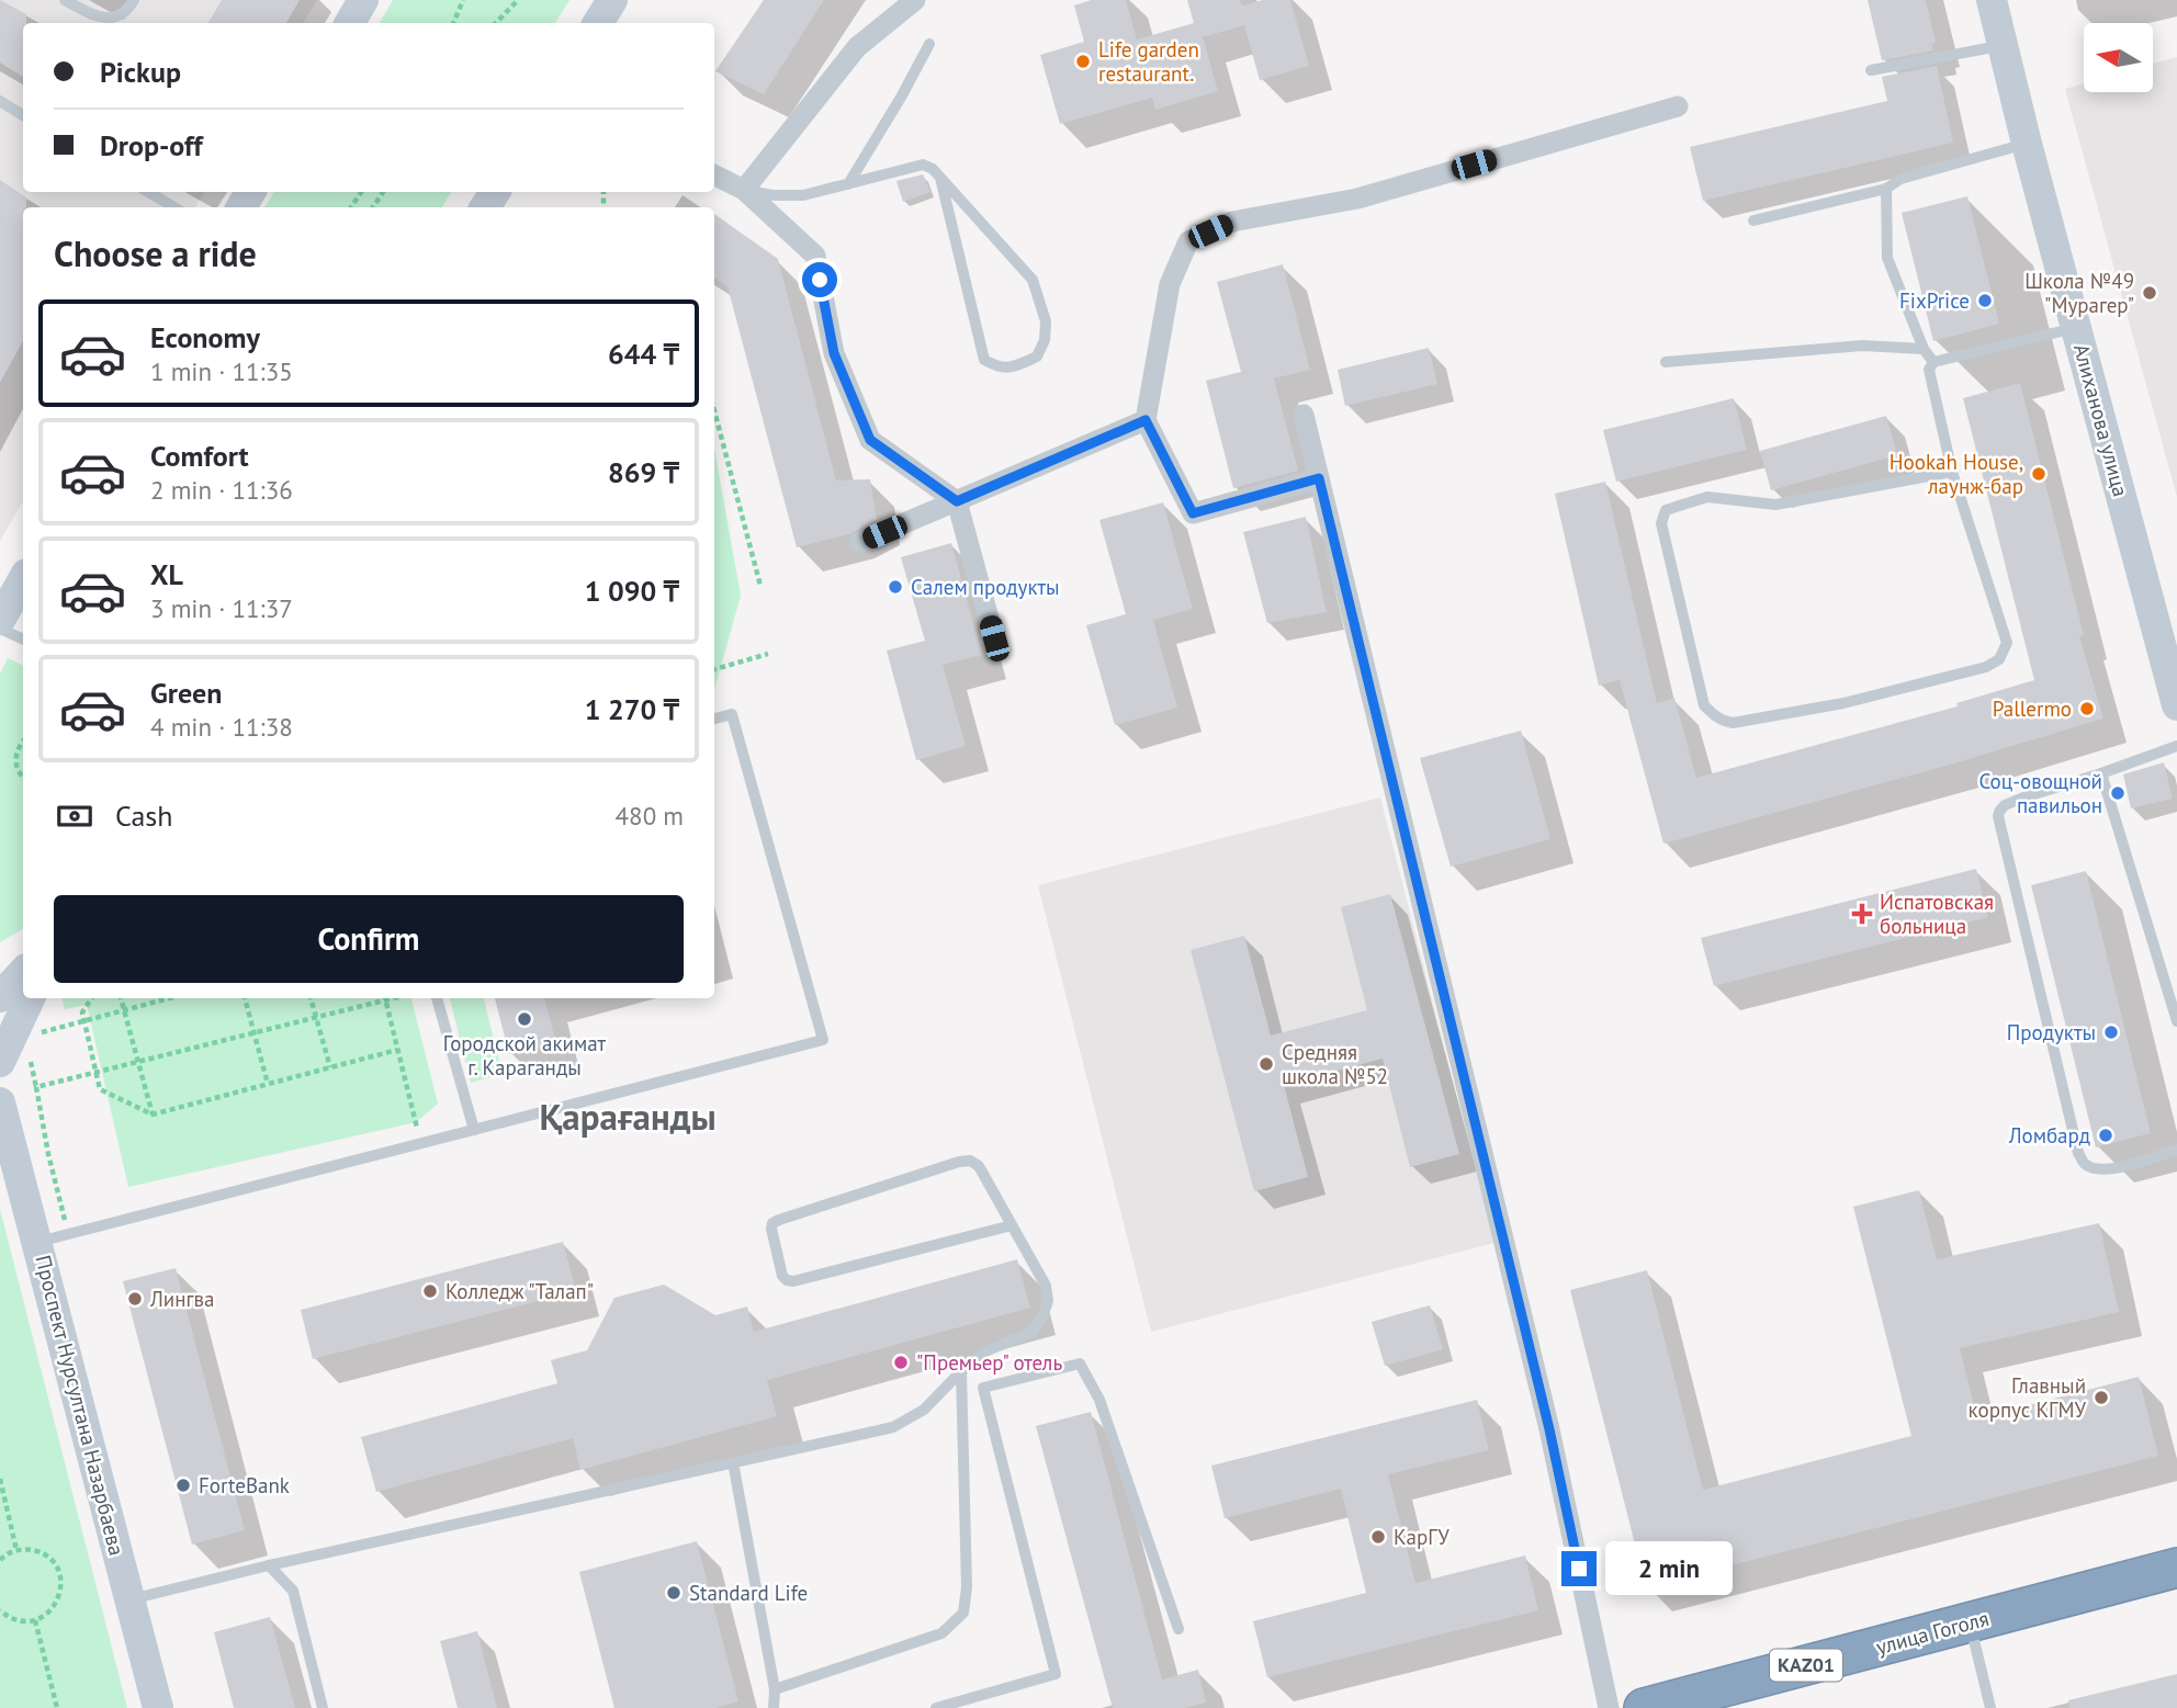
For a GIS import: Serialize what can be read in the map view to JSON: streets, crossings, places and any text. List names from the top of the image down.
{
  "streets": {
    "highway": ["улица Гоголя", "KАZ01"],
    "main road": ["Алиханова улица", "Проспект Нурсултана Назарбаева"]
  },
  "districts": ["Қарағанды"],
  "places": {
    "other": [
      "Life garden restaurant.",
      "Школа №49 \"Мурагер\"",
      "FixPrice",
      "Hookah House, лаунж-бар",
      "Салем продукты",
      "Pallermo",
      "Соц-овощной павильон",
      "Городской акимат г. Караганды",
      "Продукты",
      "Средняя школа №52",
      "Ломбард",
      "Колледж \"Талап\"",
      "Лингва",
      "\"Премьер\" отель",
      "Главный корпус КГМУ",
      "ForteBank",
      "КарГУ",
      "Standard Life"
    ],
    "health": ["Испатовская больница"]
  },
  "north": "left",
  "page": {
    "banner": ["Pickup", "Drop-off"],
    "heading": "Choose a ride",
    "list": [
      {
        "name": "Economy",
        "note": "1 min · 11:35",
        "value": "644 ₸"
      },
      {
        "name": "Comfort",
        "note": "2 min · 11:36",
        "value": "869 ₸"
      },
      {
        "name": "XL",
        "note": "3 min · 11:37",
        "value": "1 090 ₸"
      },
      {
        "name": "Green",
        "note": "4 min · 11:38",
        "value": "1 270 ₸"
      }
    ],
    "pay": ["Cash", "480 m"],
    "buttons": "Confirm",
    "bubble": "2 min"
  }
}
